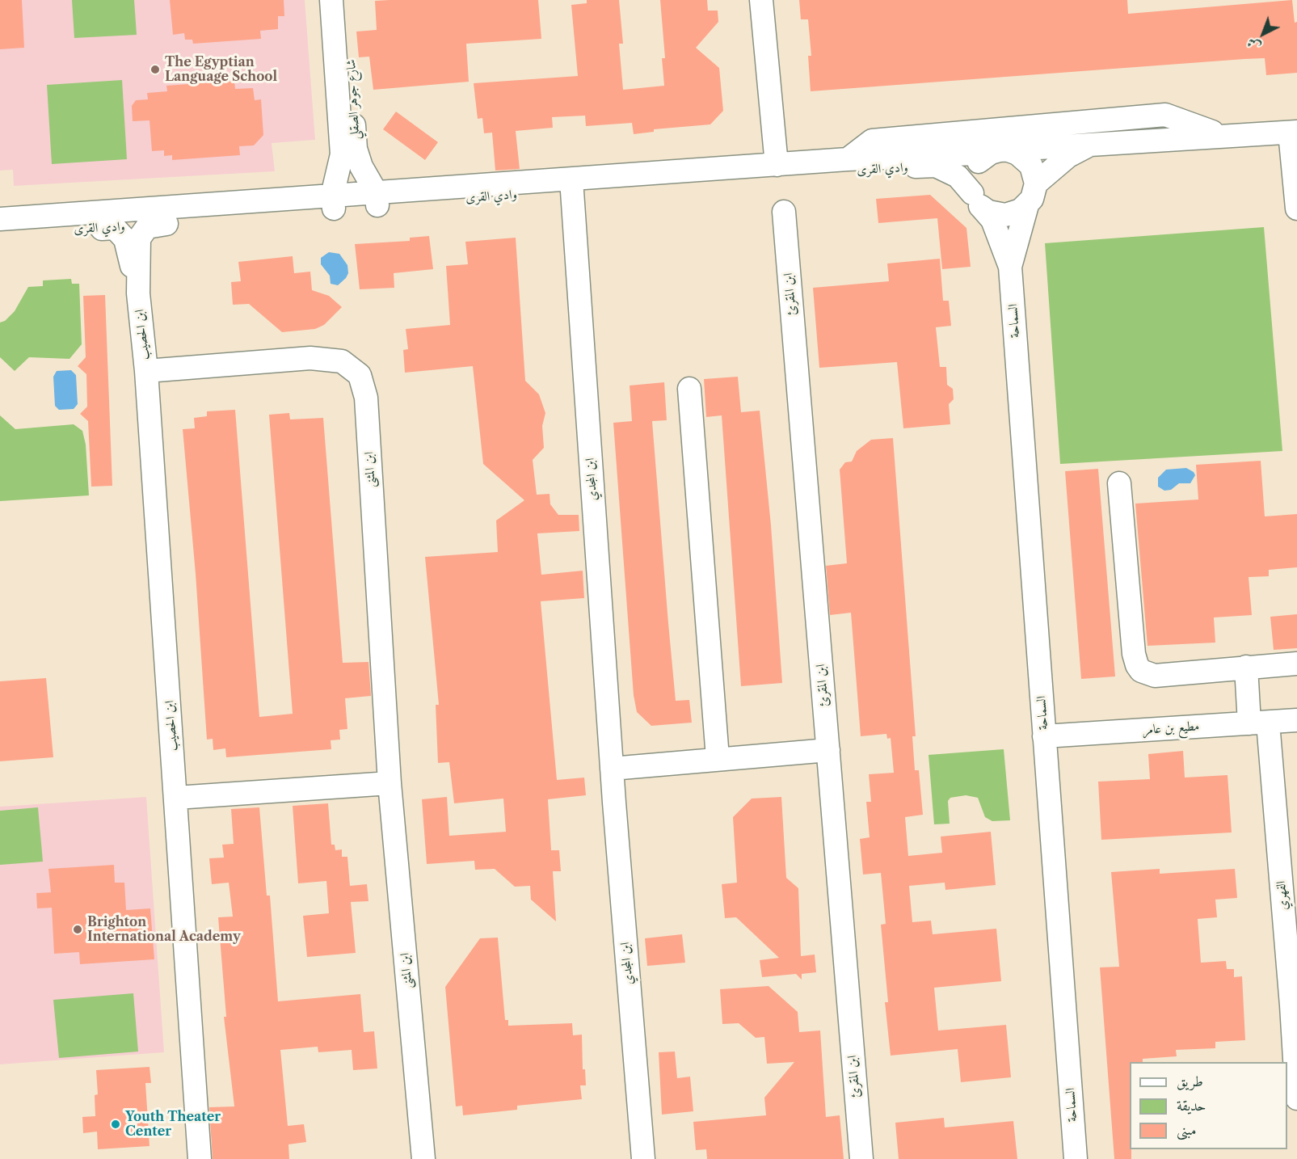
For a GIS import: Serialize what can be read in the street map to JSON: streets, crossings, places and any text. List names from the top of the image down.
{
  "streets": {
    "street": [
      "شارع جوهر الصقلي",
      "وادي القرى",
      "ابن المقرئ",
      "السماحة",
      "ابن الحصيب",
      "ابن المثنى",
      "ابن المجدي",
      "مطيع بن عامر",
      "الفهري"
    ]
  },
  "crossings": [
    ["شارع جوهر الصقلي", "وادي القرى"],
    ["وادي القرى", "السماحة"],
    ["وادي القرى", "ابن الحصيب"],
    ["وادي القرى", "ابن المجدي"],
    ["السماحة", "مطيع بن عامر"],
    ["ابن الحصيب", "ابن المثنى"],
    ["مطيع بن عامر", "الفهري"]
  ],
  "places": ["The Egyptian Language School", "Brighton International Academy", "Youth Theater Center"],
  "legend": ["طريق", "حديقة", "مبنى"],
  "north": "bottom left"
}
